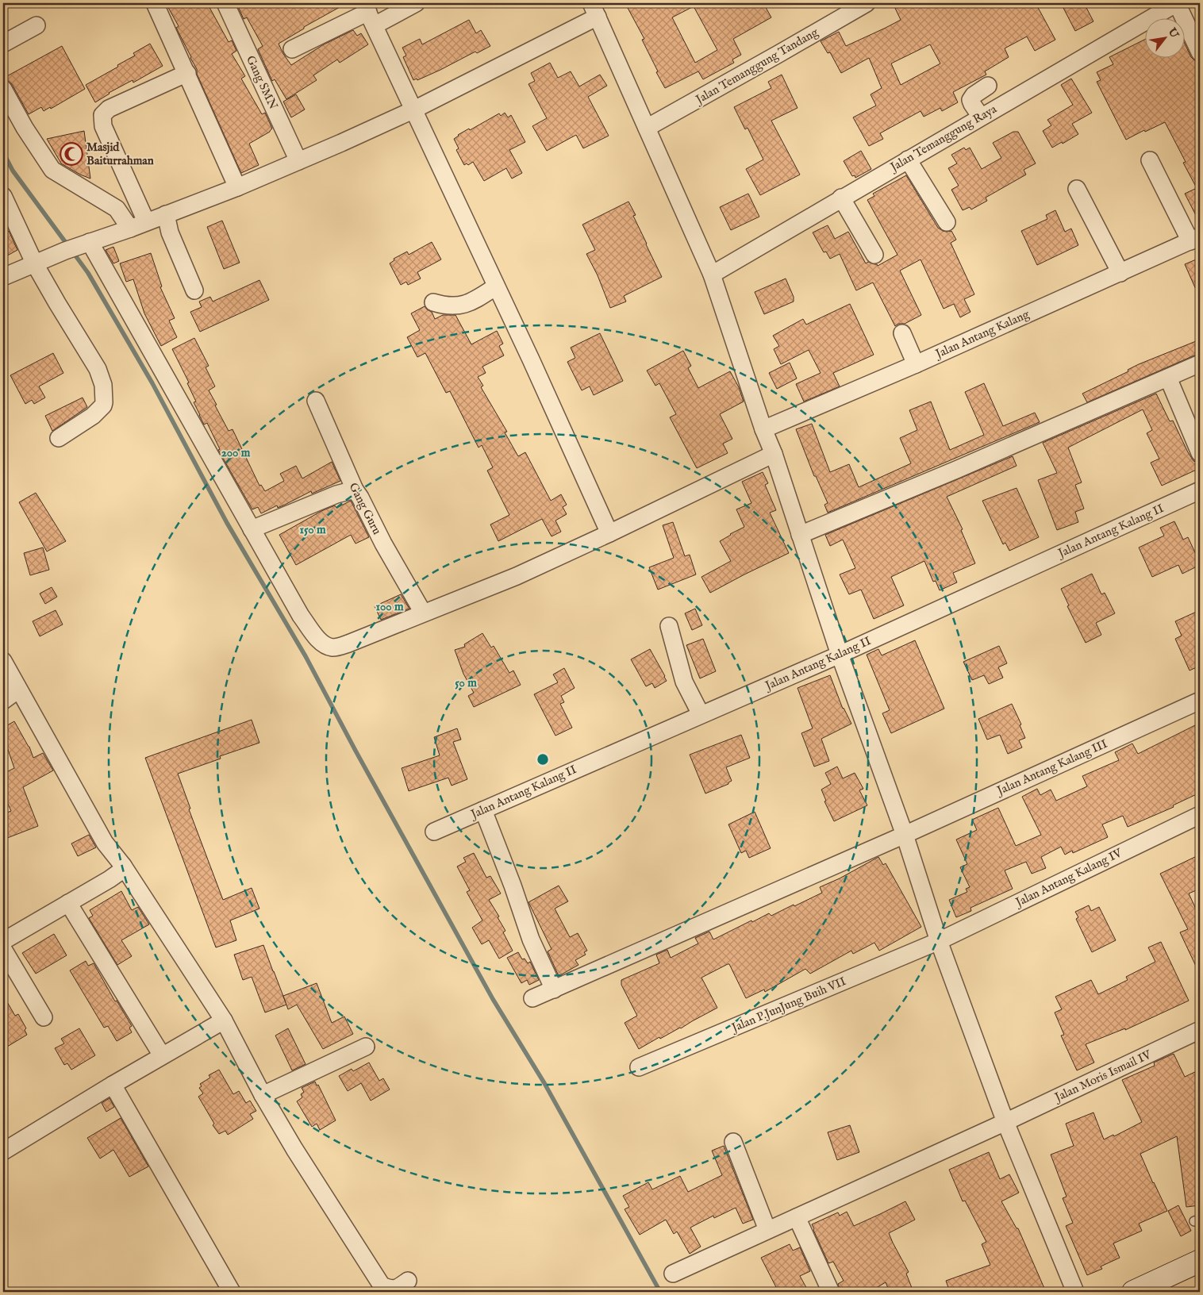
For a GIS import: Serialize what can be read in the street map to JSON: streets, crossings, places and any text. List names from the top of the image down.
{
  "streets": {
    "street": [
      "Jalan Temanggung Tandang",
      "Gang SMN",
      "Jalan Temanggung Raya",
      "Jalan Antang Kalang",
      "Gang Guru",
      "Jalan Antang Kalang II",
      "Jalan Antang Kalang III",
      "Jalan Antang Kalang IV",
      "Jalan P.JunJung Buih VII",
      "Jalan Moris Ismail IV"
    ]
  },
  "crossings": [
    ["Jalan Antang Kalang IV", "Jalan P.JunJung Buih VII"]
  ],
  "places": {
    "mosque": ["Masjid Baiturrahman"]
  },
  "north": "top right",
  "rings": [
    "200 m",
    "150 m",
    "100 m",
    "50 m"
  ]
}
